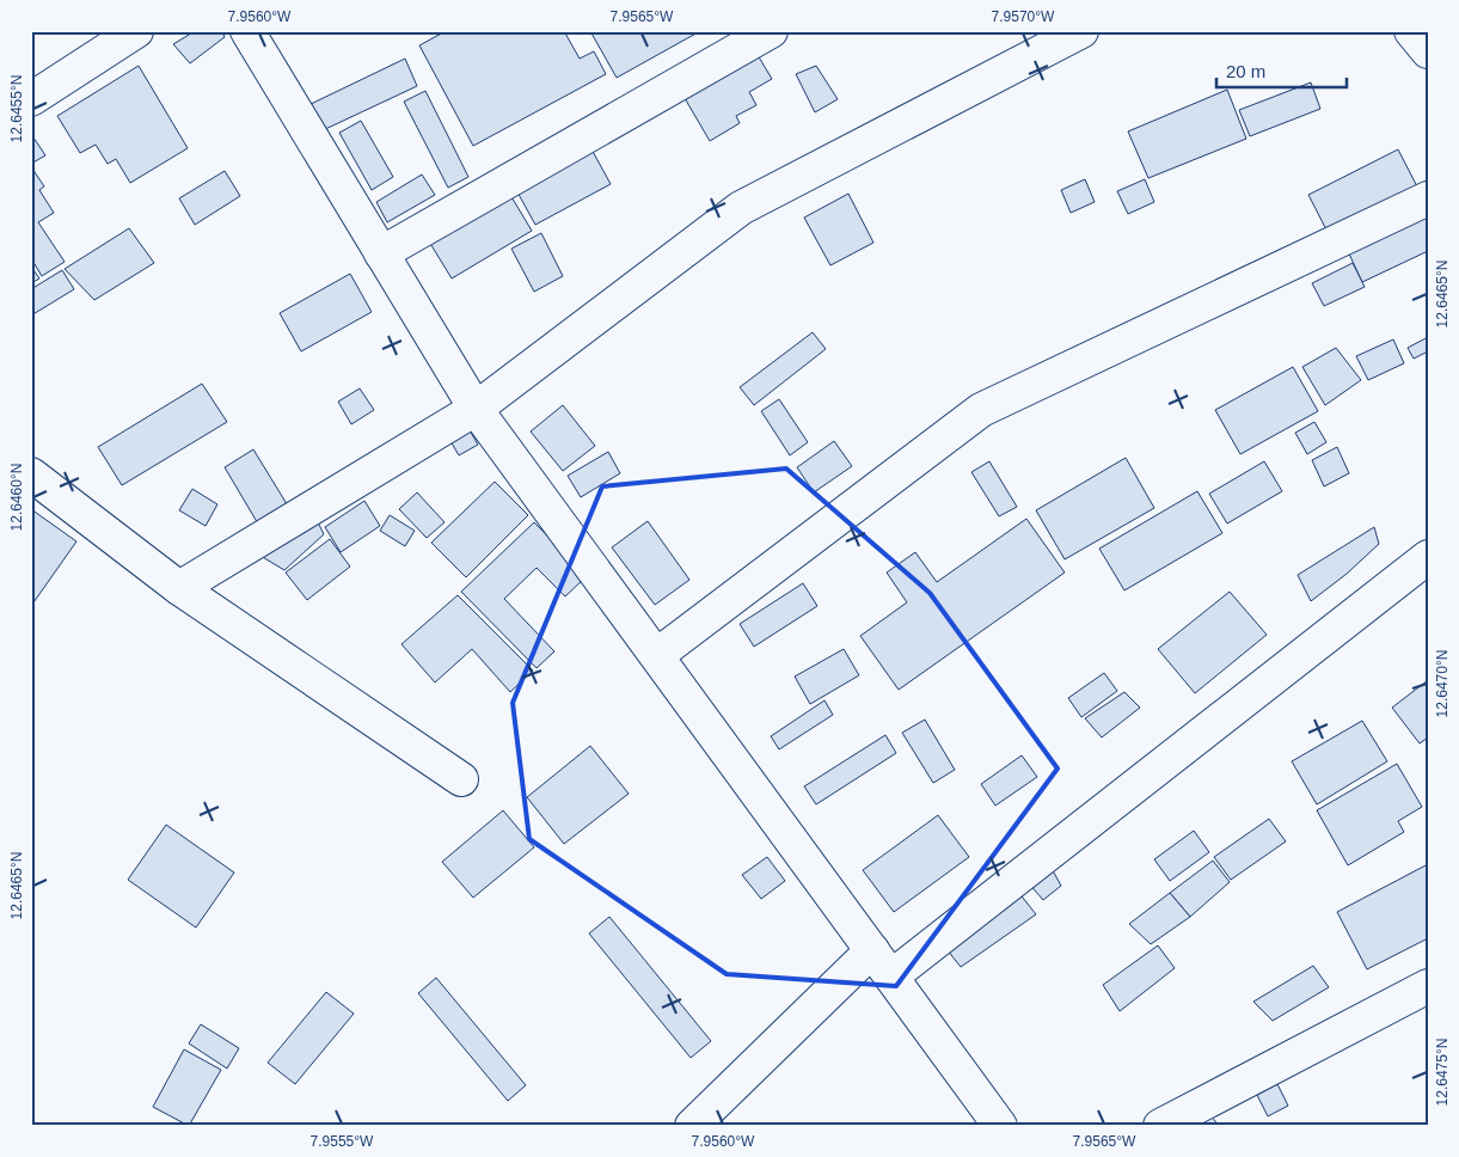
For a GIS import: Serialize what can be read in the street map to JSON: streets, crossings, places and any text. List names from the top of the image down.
{
  "scale_bar": "20 m",
  "coordinates": [
    "7.9560°W",
    "7.9565°W",
    "7.9570°W",
    "12.6455°N",
    "12.6465°N",
    "12.6460°N",
    "12.6470°N",
    "12.6475°N",
    "7.9555°W"
  ]
}
